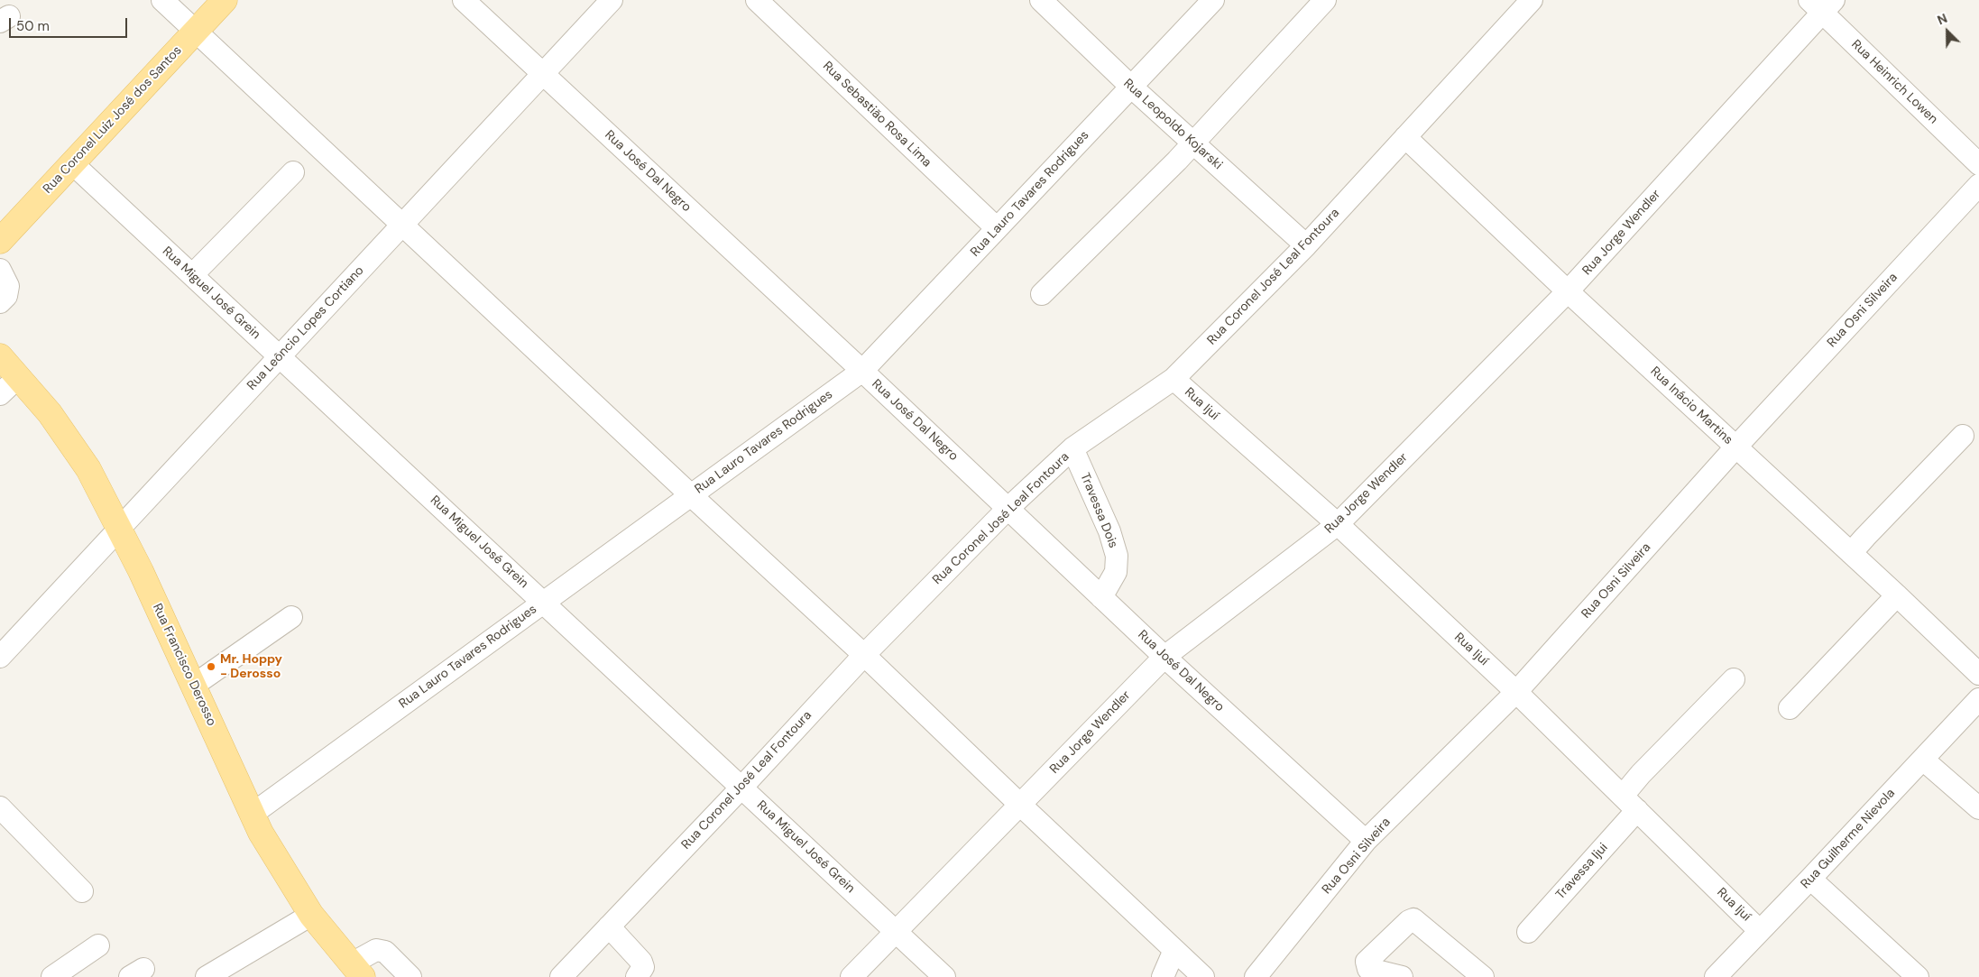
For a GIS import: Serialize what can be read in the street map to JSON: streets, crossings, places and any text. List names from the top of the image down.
{
  "streets": {
    "main road": ["Rua Coronel Luiz José dos Santos", "Rua Francisco Derosso"],
    "street": [
      "Rua Heinrich Lowen",
      "Rua Sebastião Rosa Lima",
      "Rua Leopoldo Kojarski",
      "Rua José Dal Negro",
      "Rua Lauro Tavares Rodrigues",
      "Rua Jorge Wendler",
      "Rua Coronel José Leal Fontoura",
      "Rua Miguel José Grein",
      "Rua Osni Silveira",
      "Rua Leôncio Lopes Cortiano",
      "Rua Ijuí",
      "Rua Inácio Martins",
      "Travessa Dois",
      "Rua Guilherme Nievola",
      "Travessa Ijui"
    ]
  },
  "crossings": [
    ["Rua Heinrich Lowen", "Rua Jorge Wendler"],
    ["Rua Sebastião Rosa Lima", "Rua Lauro Tavares Rodrigues"],
    ["Rua Coronel Luiz José dos Santos", "Rua Miguel José Grein"],
    ["Rua Leopoldo Kojarski", "Rua Lauro Tavares Rodrigues"],
    ["Rua Leopoldo Kojarski", "Rua Coronel José Leal Fontoura"],
    ["Rua José Dal Negro", "Rua Lauro Tavares Rodrigues"],
    ["Rua José Dal Negro", "Rua Jorge Wendler"],
    ["Rua José Dal Negro", "Rua Coronel José Leal Fontoura"],
    ["Rua José Dal Negro", "Rua Osni Silveira"],
    ["Rua José Dal Negro", "Rua Leôncio Lopes Cortiano"],
    ["Rua José Dal Negro", "Travessa Dois"],
    ["Rua Lauro Tavares Rodrigues", "Rua Miguel José Grein"],
    ["Rua Lauro Tavares Rodrigues", "Rua Francisco Derosso"],
    ["Rua Jorge Wendler", "Rua Miguel José Grein"],
    ["Rua Jorge Wendler", "Rua Ijuí"],
    ["Rua Jorge Wendler", "Rua Inácio Martins"],
    ["Rua Coronel José Leal Fontoura", "Rua Miguel José Grein"],
    ["Rua Coronel José Leal Fontoura", "Rua Ijuí"],
    ["Rua Coronel José Leal Fontoura", "Rua Inácio Martins"],
    ["Rua Coronel José Leal Fontoura", "Travessa Dois"],
    ["Rua Miguel José Grein", "Rua Leôncio Lopes Cortiano"],
    ["Rua Osni Silveira", "Rua Ijuí"],
    ["Rua Osni Silveira", "Rua Inácio Martins"],
    ["Rua Leôncio Lopes Cortiano", "Rua Francisco Derosso"],
    ["Rua Ijuí", "Rua Guilherme Nievola"],
    ["Rua Ijuí", "Travessa Ijui"]
  ],
  "places": ["Mr. Hoppy - Derosso"],
  "scale_bar": "50 m",
  "north": "top left"
}
